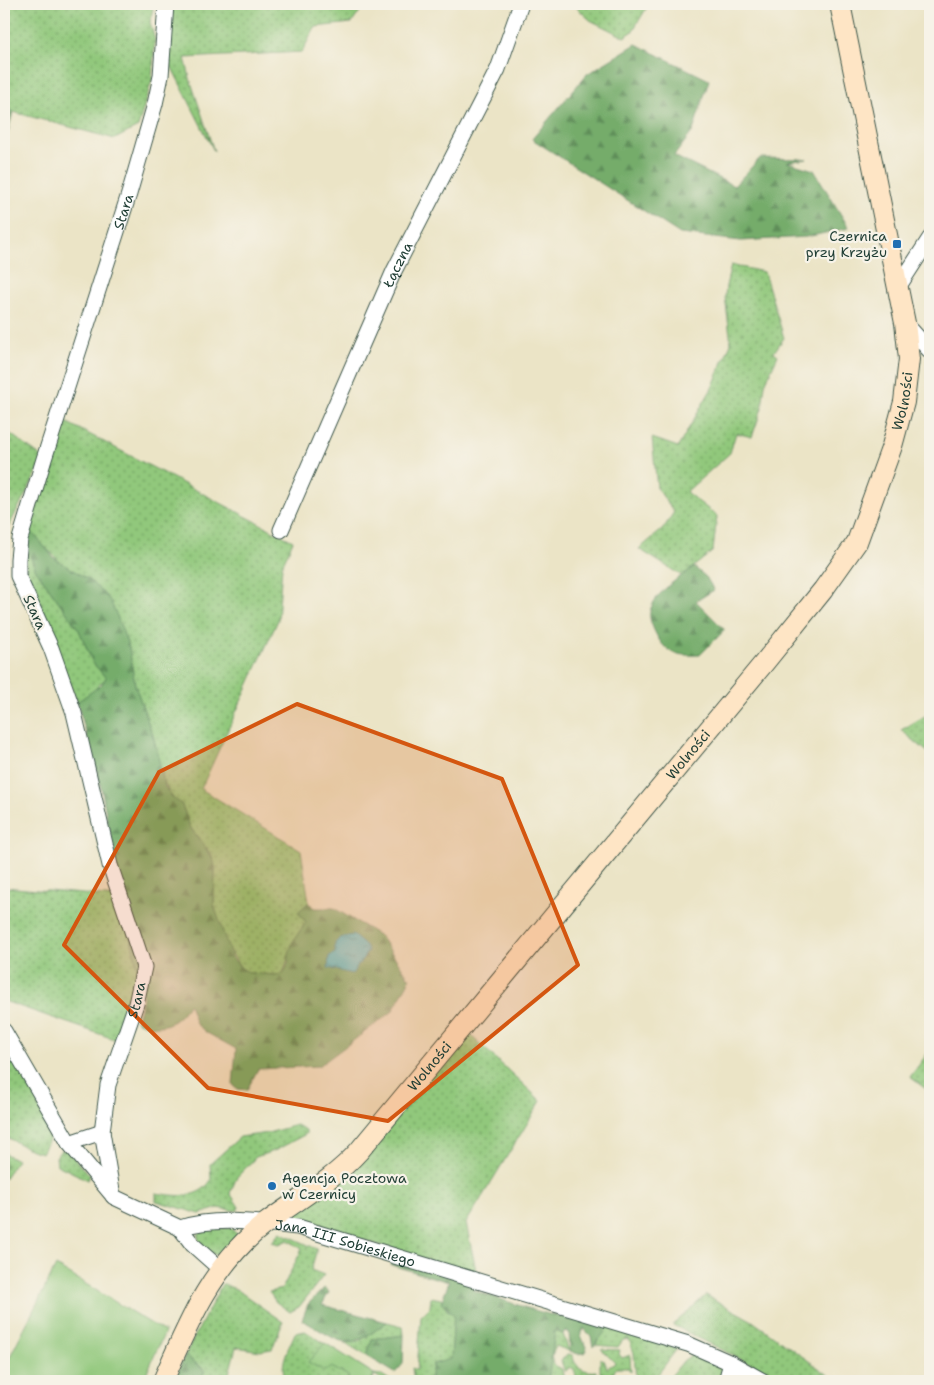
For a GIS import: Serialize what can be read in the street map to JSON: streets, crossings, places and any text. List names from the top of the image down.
{
  "streets": {
    "street": [
      "Stara",
      "Łączna",
      "Wolności",
      "Jana III Sobieskiego"
    ]
  },
  "crossings": [
    ["Wolności", "Jana III Sobieskiego"]
  ],
  "places": {
    "transit": ["Czernica przy Krzyżu"],
    "other": ["Agencja Pocztowa w Czernicy"]
  }
}
